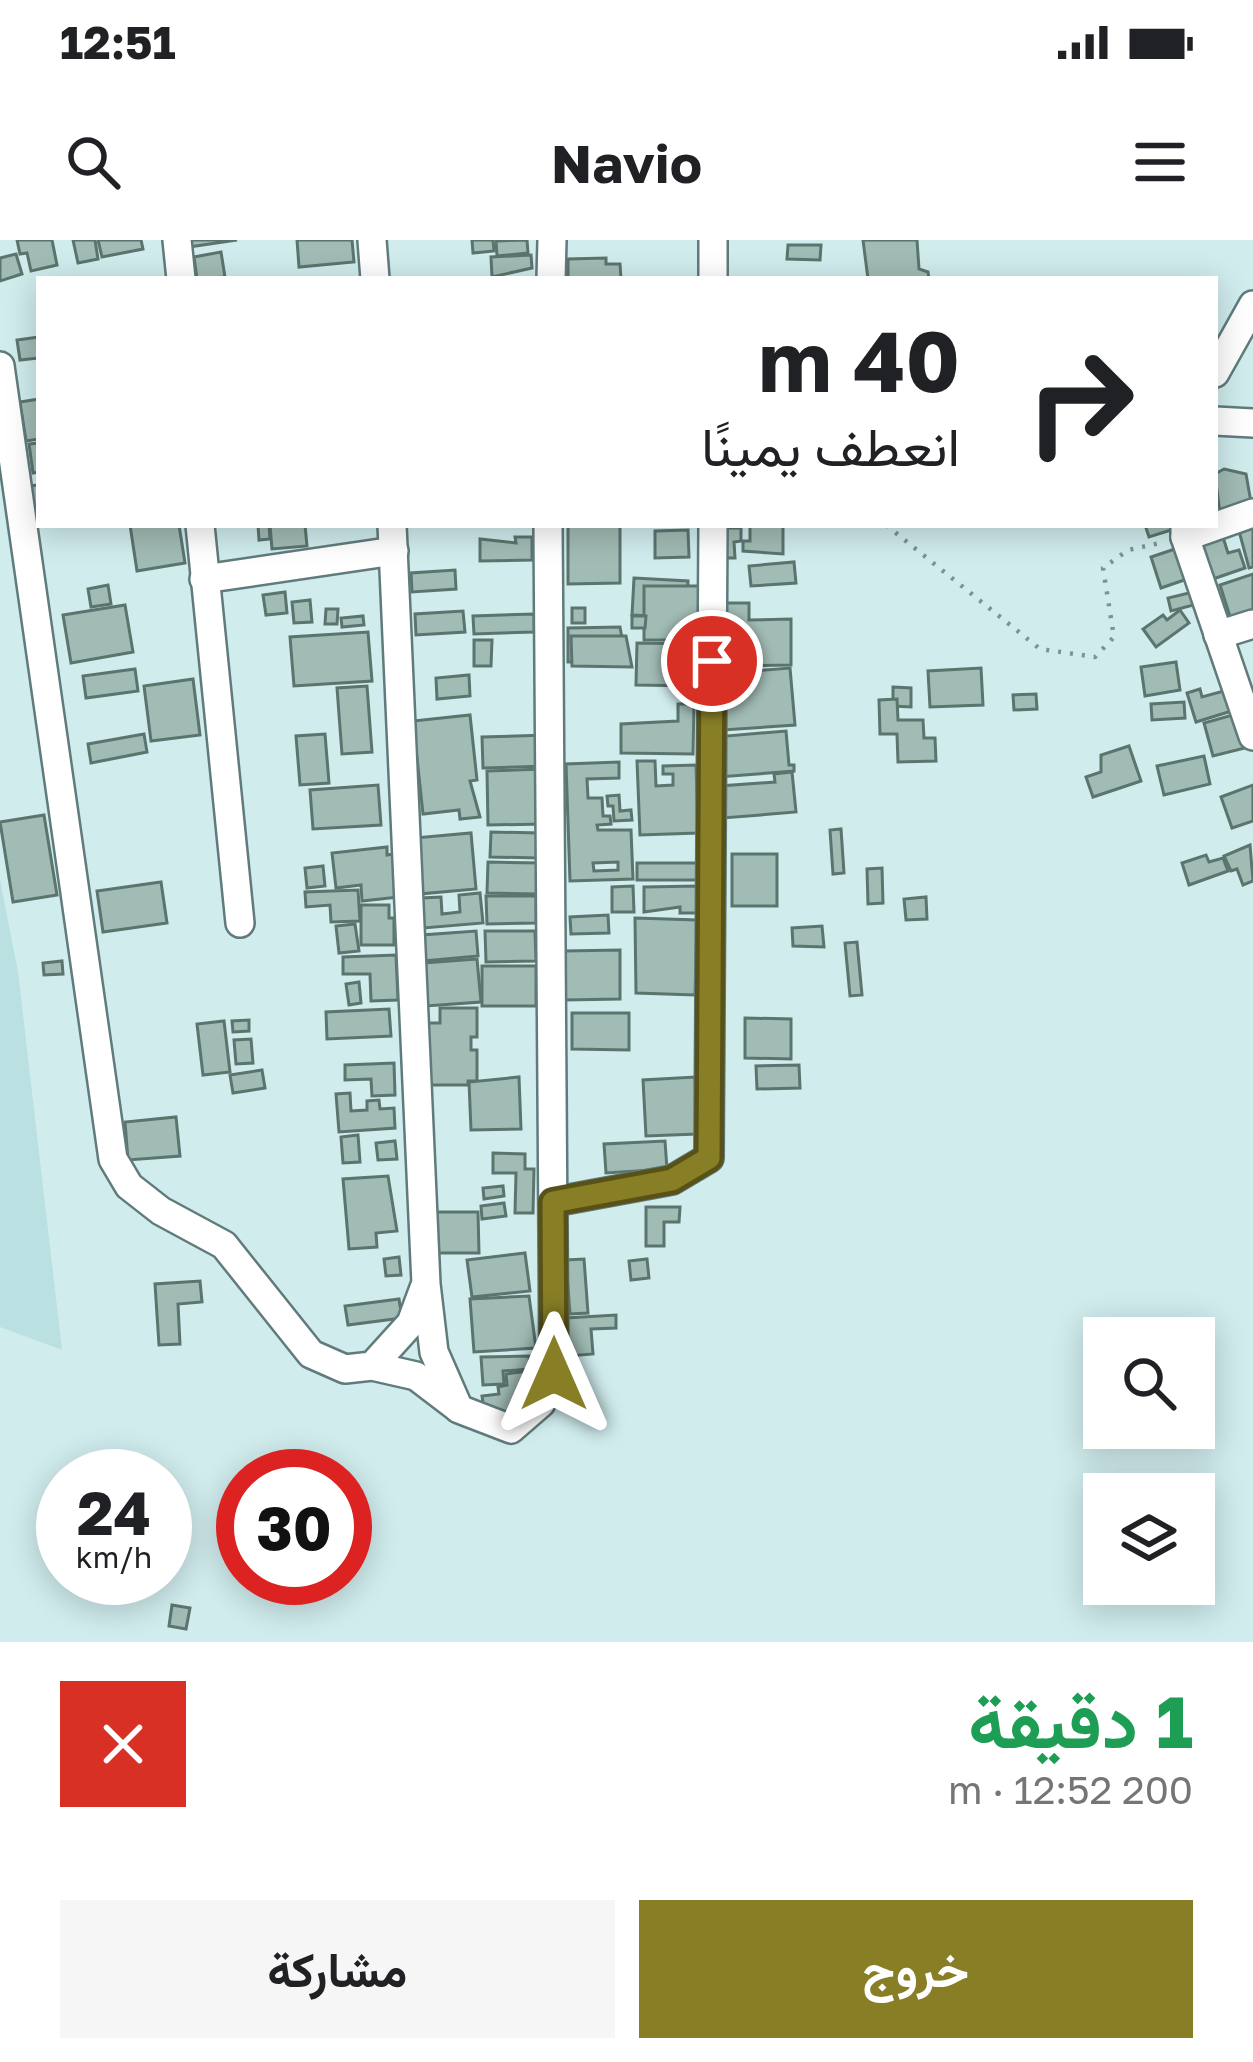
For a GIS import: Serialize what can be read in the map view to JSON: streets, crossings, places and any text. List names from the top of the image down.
{
  "page": {
    "status": "12:51",
    "header": "Navio",
    "turn": ["40 m", "انعطف يمينًا"],
    "speed": "24 km/h",
    "limit": "30",
    "heading": ["1 دقيقة", "200 m · 12:52"],
    "buttons": ["خروج", "مشاركة"]
  }
}
